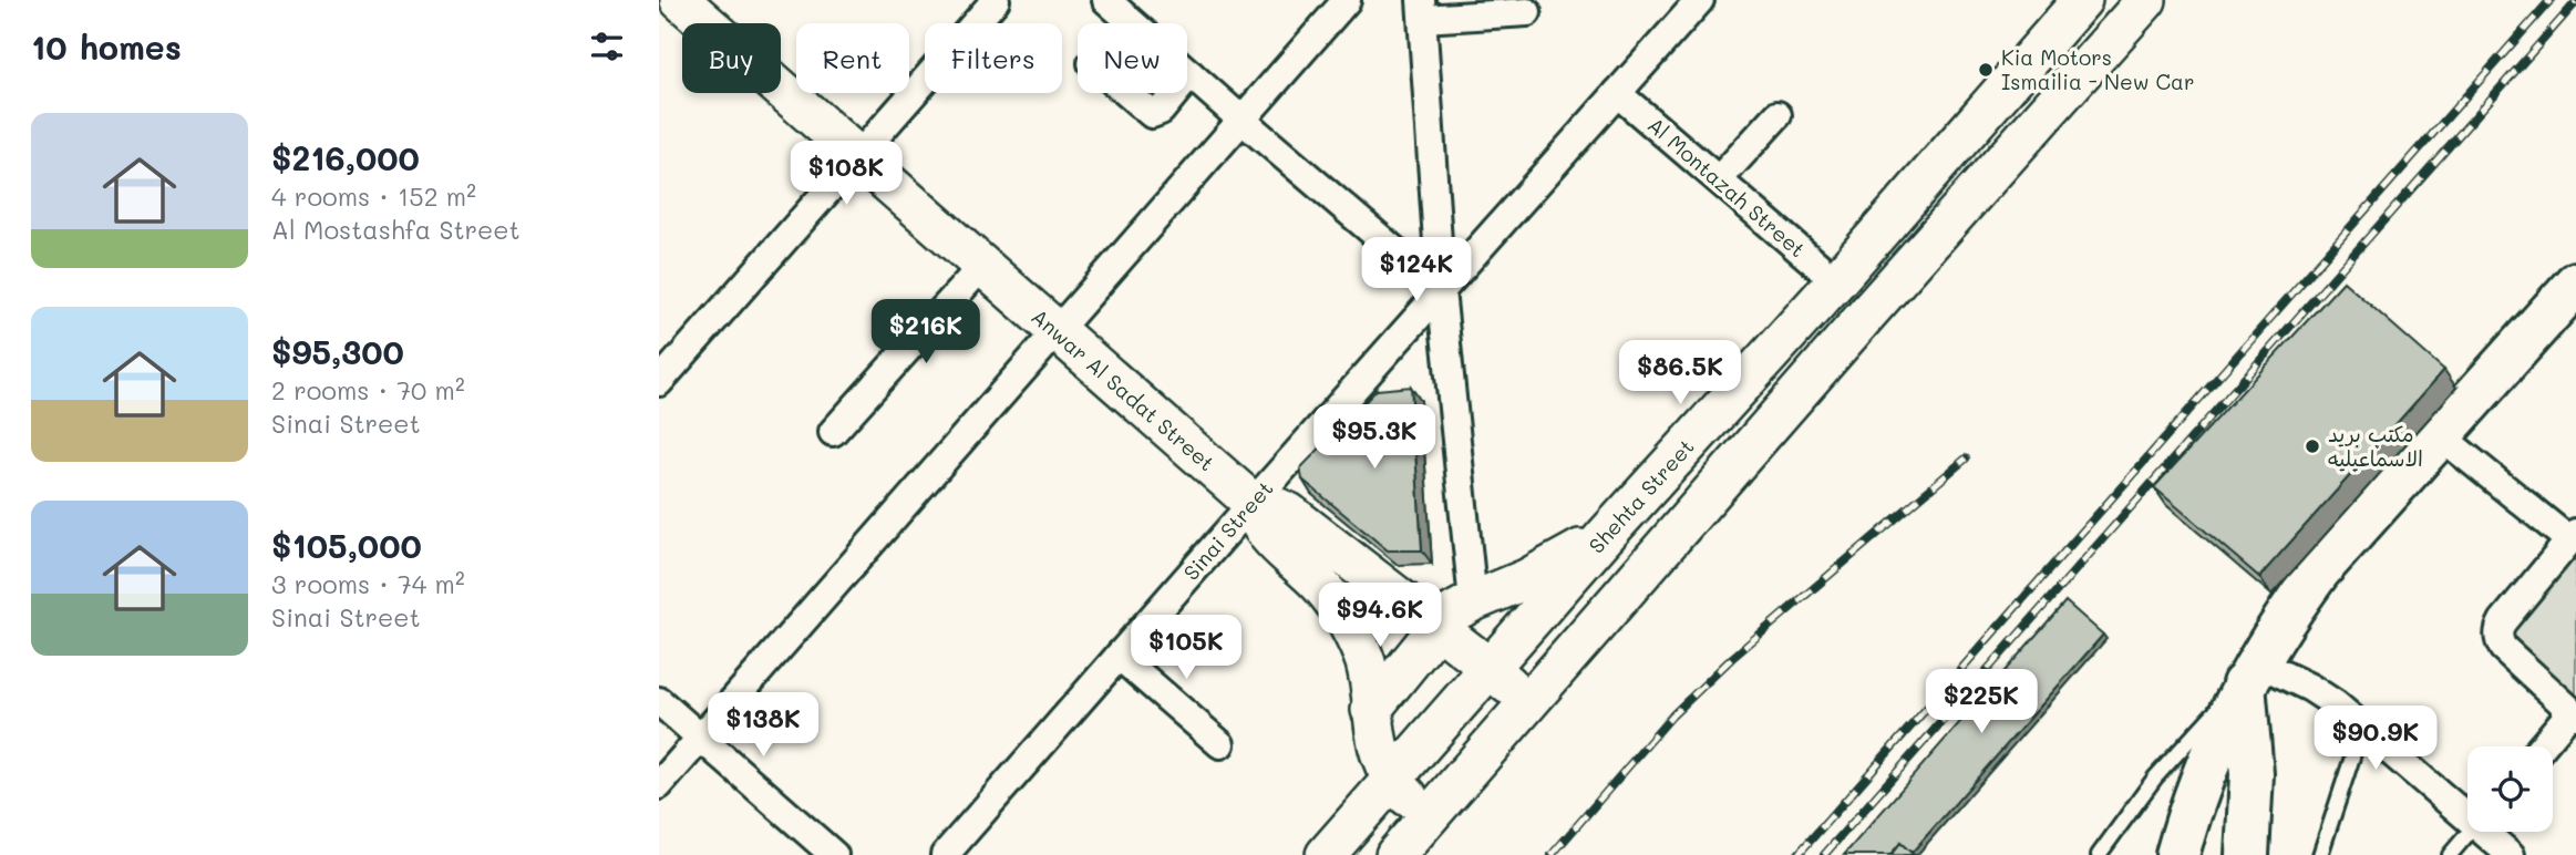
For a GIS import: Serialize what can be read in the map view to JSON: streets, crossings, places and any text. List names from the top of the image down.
{
  "streets": {
    "main road": ["Anwar Al Sadat Street", "Shehta Street"],
    "street": ["Al Montazah Street", "Sinai Street"]
  },
  "crossings": [
    ["Al Montazah Street", "Shehta Street"],
    ["Al Montazah Street", "Sinai Street"],
    ["Anwar Al Sadat Street", "Shehta Street"],
    ["Anwar Al Sadat Street", "Sinai Street"]
  ],
  "places": ["Kia Motors Ismailia - New Car", "مكتب بريد الاسماعيليه"],
  "page": {
    "heading": "10 homes",
    "chip": [
      "Buy",
      "Rent",
      "Filters",
      "New"
    ],
    "list": [
      {
        "name": "$216,000",
        "note": "4 rooms · 152 m² · Al Mostashfa Street"
      },
      {
        "name": "$95,300",
        "note": "2 rooms · 70 m² · Sinai Street"
      },
      {
        "name": "$105,000",
        "note": "3 rooms · 74 m² · Sinai Street"
      }
    ],
    "price": [
      "$108K",
      "$124K",
      "$216K",
      "$86.5K",
      "$95.3K",
      "$94.6K",
      "$105K",
      "$225K",
      "$138K",
      "$90.9K"
    ]
  }
}
